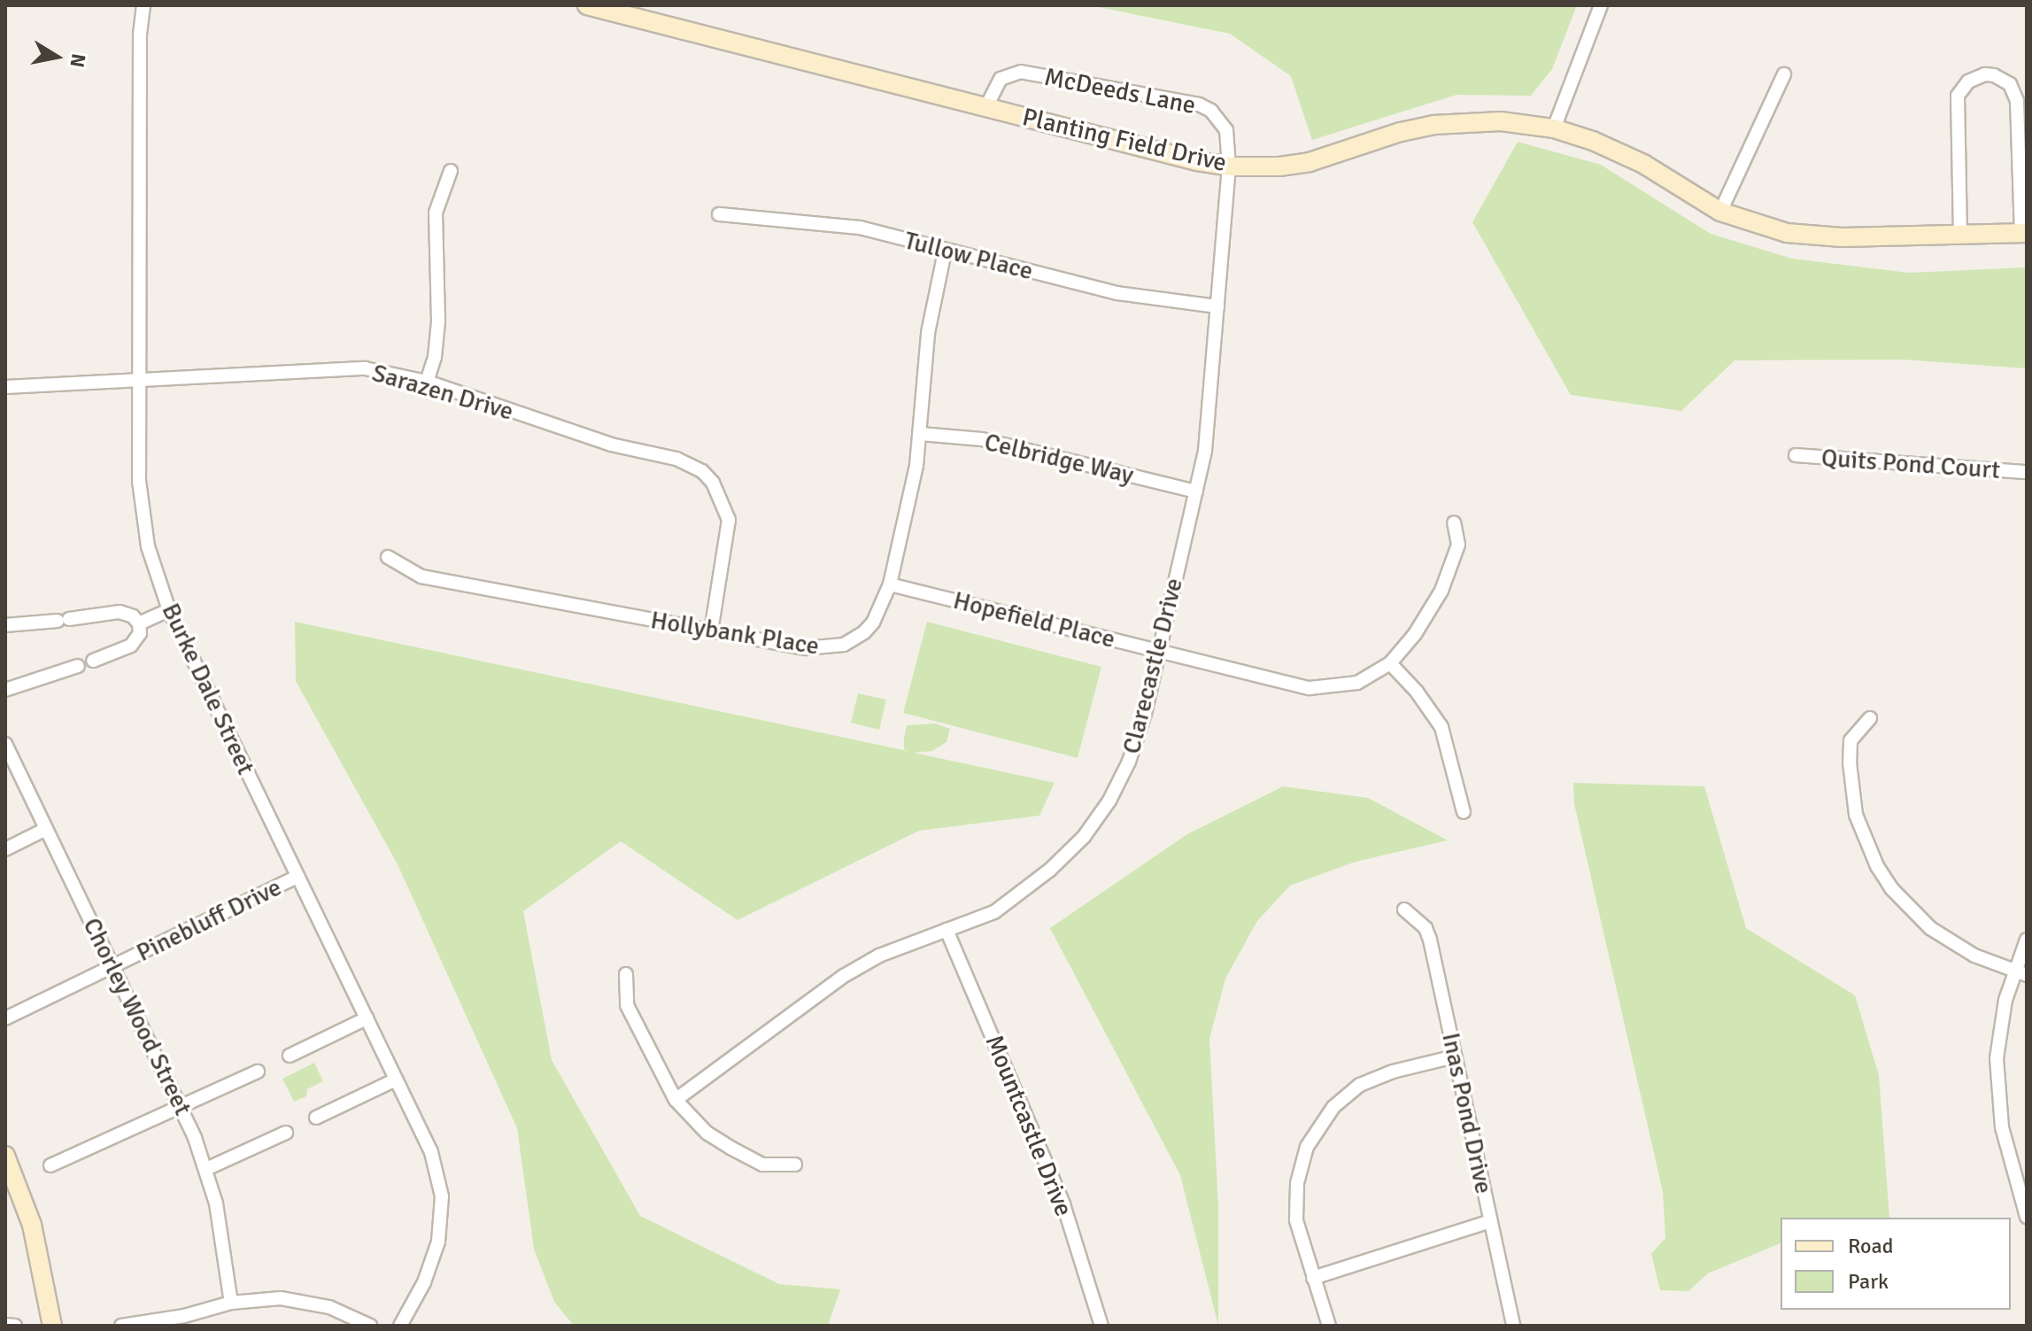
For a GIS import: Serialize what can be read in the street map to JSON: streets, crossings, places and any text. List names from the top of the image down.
{
  "streets": {
    "street": [
      "McDeeds Lane",
      "Planting Field Drive",
      "Tullow Place",
      "Sarazen Drive",
      "Celbridge Way",
      "Quits Pond Court",
      "Hopefield Place",
      "Hollybank Place",
      "Clarecastle Drive",
      "Burke Dale Street",
      "Pinebluff Drive",
      "Chorley Wood Street",
      "Inas Pond Drive",
      "Mountcastle Drive"
    ]
  },
  "crossings": [
    ["McDeeds Lane", "Planting Field Drive"],
    ["McDeeds Lane", "Clarecastle Drive"],
    ["Planting Field Drive", "Clarecastle Drive"],
    ["Tullow Place", "Hollybank Place"],
    ["Tullow Place", "Clarecastle Drive"],
    ["Sarazen Drive", "Hollybank Place"],
    ["Sarazen Drive", "Burke Dale Street"],
    ["Celbridge Way", "Hollybank Place"],
    ["Celbridge Way", "Clarecastle Drive"],
    ["Hopefield Place", "Hollybank Place"],
    ["Hopefield Place", "Clarecastle Drive"],
    ["Clarecastle Drive", "Mountcastle Drive"],
    ["Burke Dale Street", "Pinebluff Drive"],
    ["Pinebluff Drive", "Chorley Wood Street"]
  ],
  "legend": ["Road", "Park"],
  "north": "right"
}
